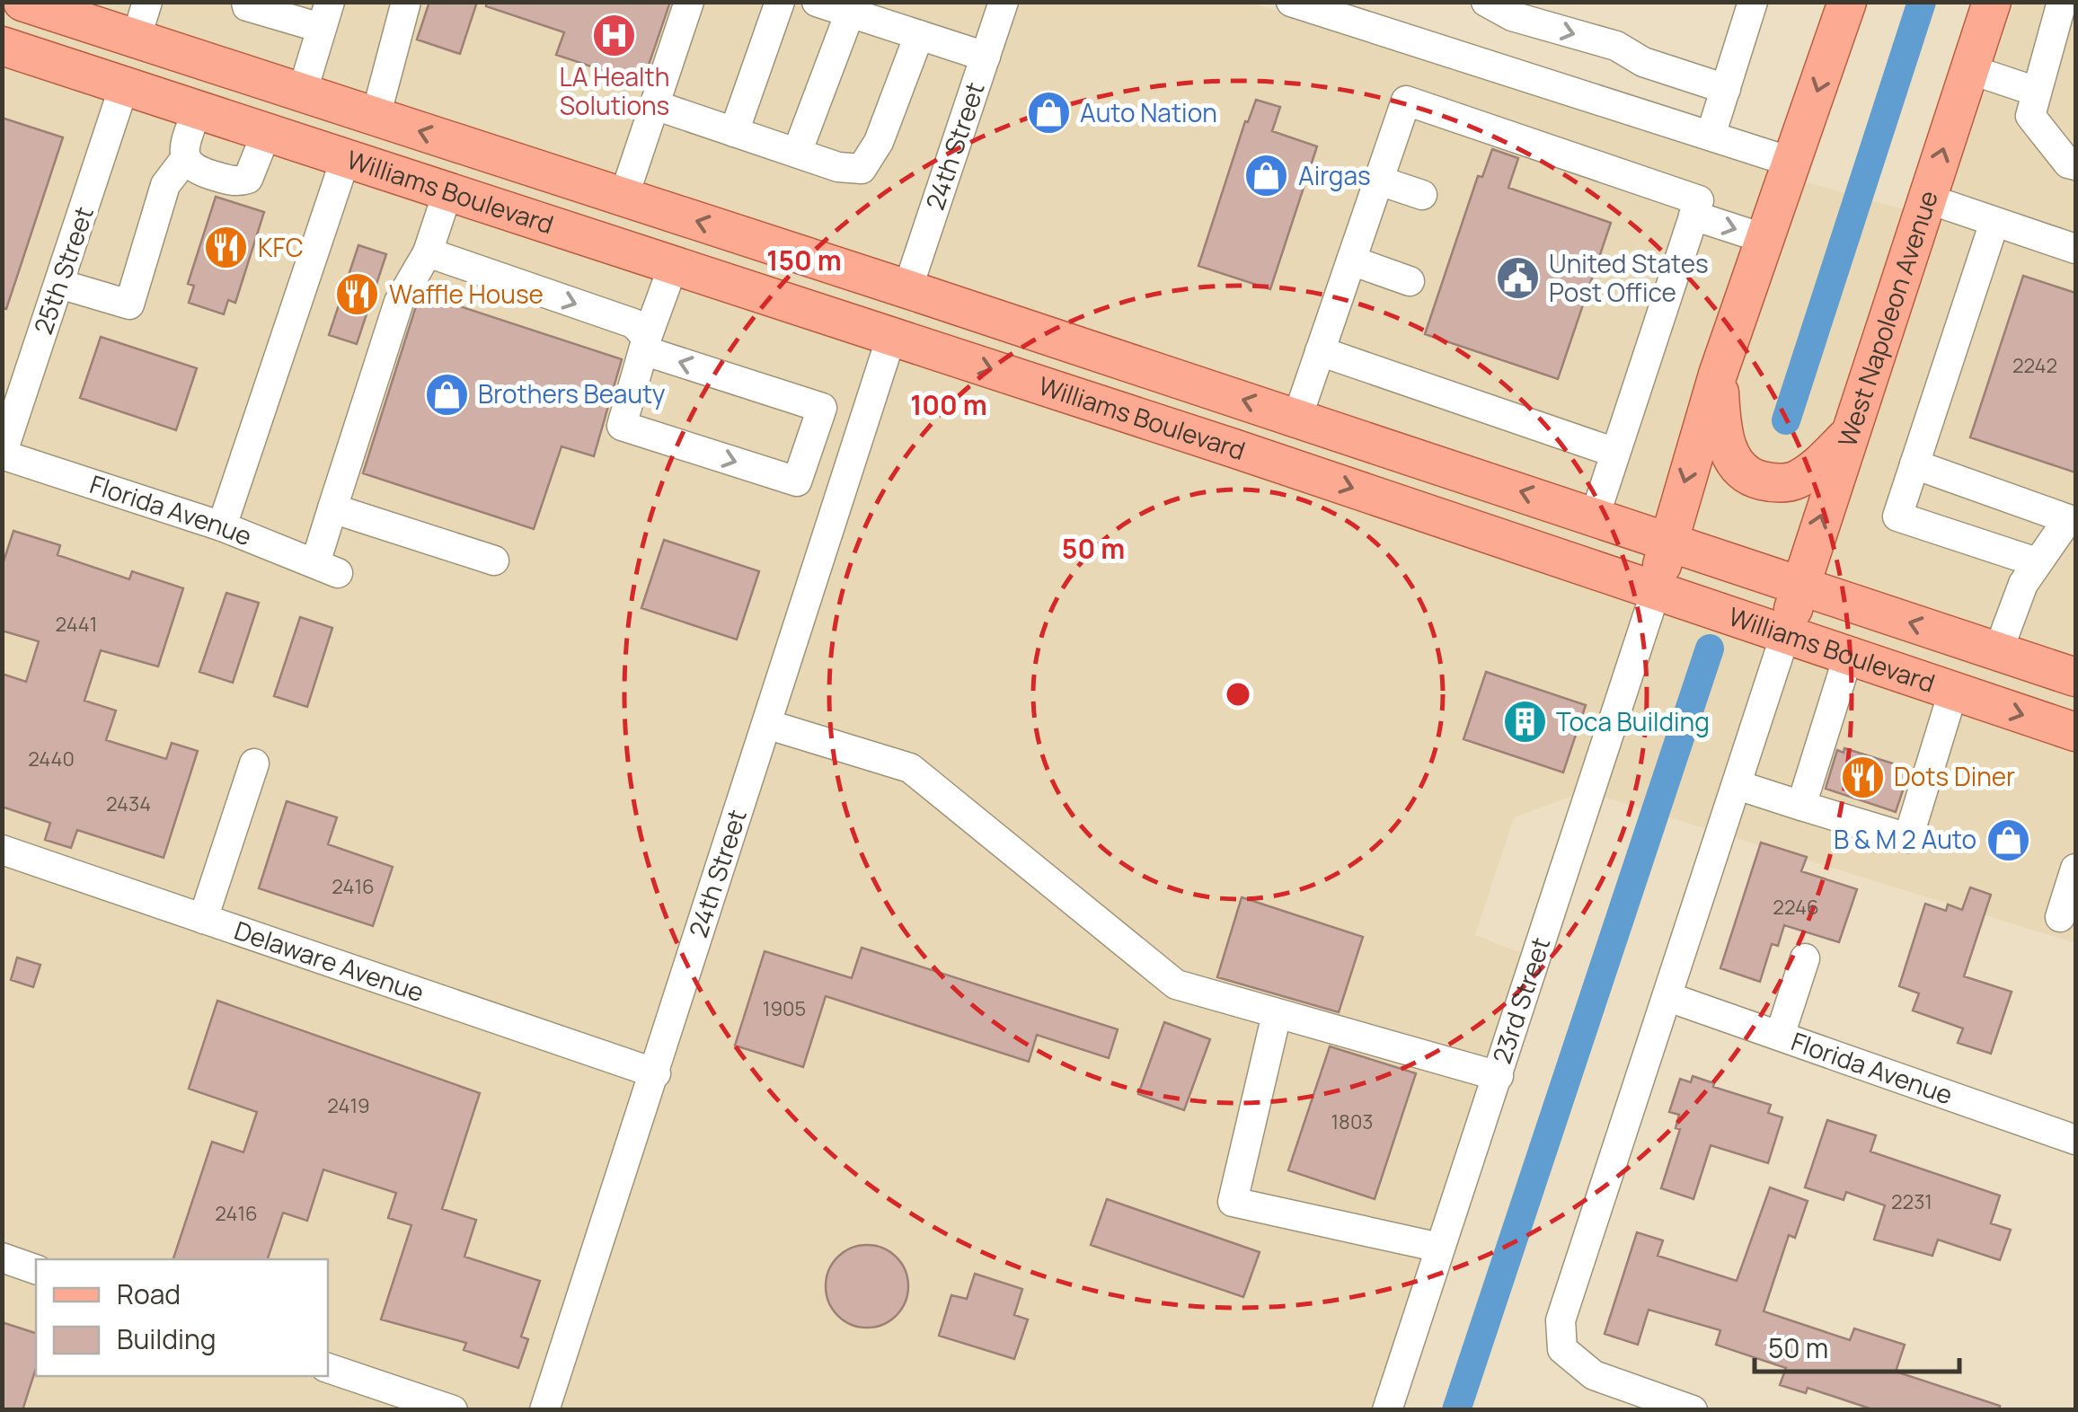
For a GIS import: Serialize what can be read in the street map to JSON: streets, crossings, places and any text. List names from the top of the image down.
{
  "streets": {
    "main road": ["Williams Boulevard", "West Napoleon Avenue"],
    "street": [
      "24th Street",
      "25th Street",
      "Florida Avenue",
      "Delaware Avenue",
      "23rd Street"
    ]
  },
  "crossings": [
    ["24th Street", "Williams Boulevard"],
    ["24th Street", "Delaware Avenue"],
    ["Williams Boulevard", "25th Street"],
    ["Williams Boulevard", "West Napoleon Avenue"],
    ["Williams Boulevard", "23rd Street"],
    ["25th Street", "Florida Avenue"]
  ],
  "places": {
    "hospital": ["LA Health Solutions"],
    "shop": [
      "Auto Nation",
      "Airgas",
      "Brothers Beauty",
      "B & M 2 Auto"
    ],
    "restaurant": ["KFC", "Waffle House", "Dots Diner"],
    "public building": ["United States Post Office"],
    "building": ["Toca Building"]
  },
  "house_numbers": [
    "2242",
    "2441",
    "2440",
    "2434",
    "2416",
    "2246",
    "1905",
    "2419",
    "1803",
    "2231",
    "2416"
  ],
  "legend": ["Road", "Building"],
  "scale_bar": "50 m",
  "rings": ["150 m", "100 m", "50 m"]
}
